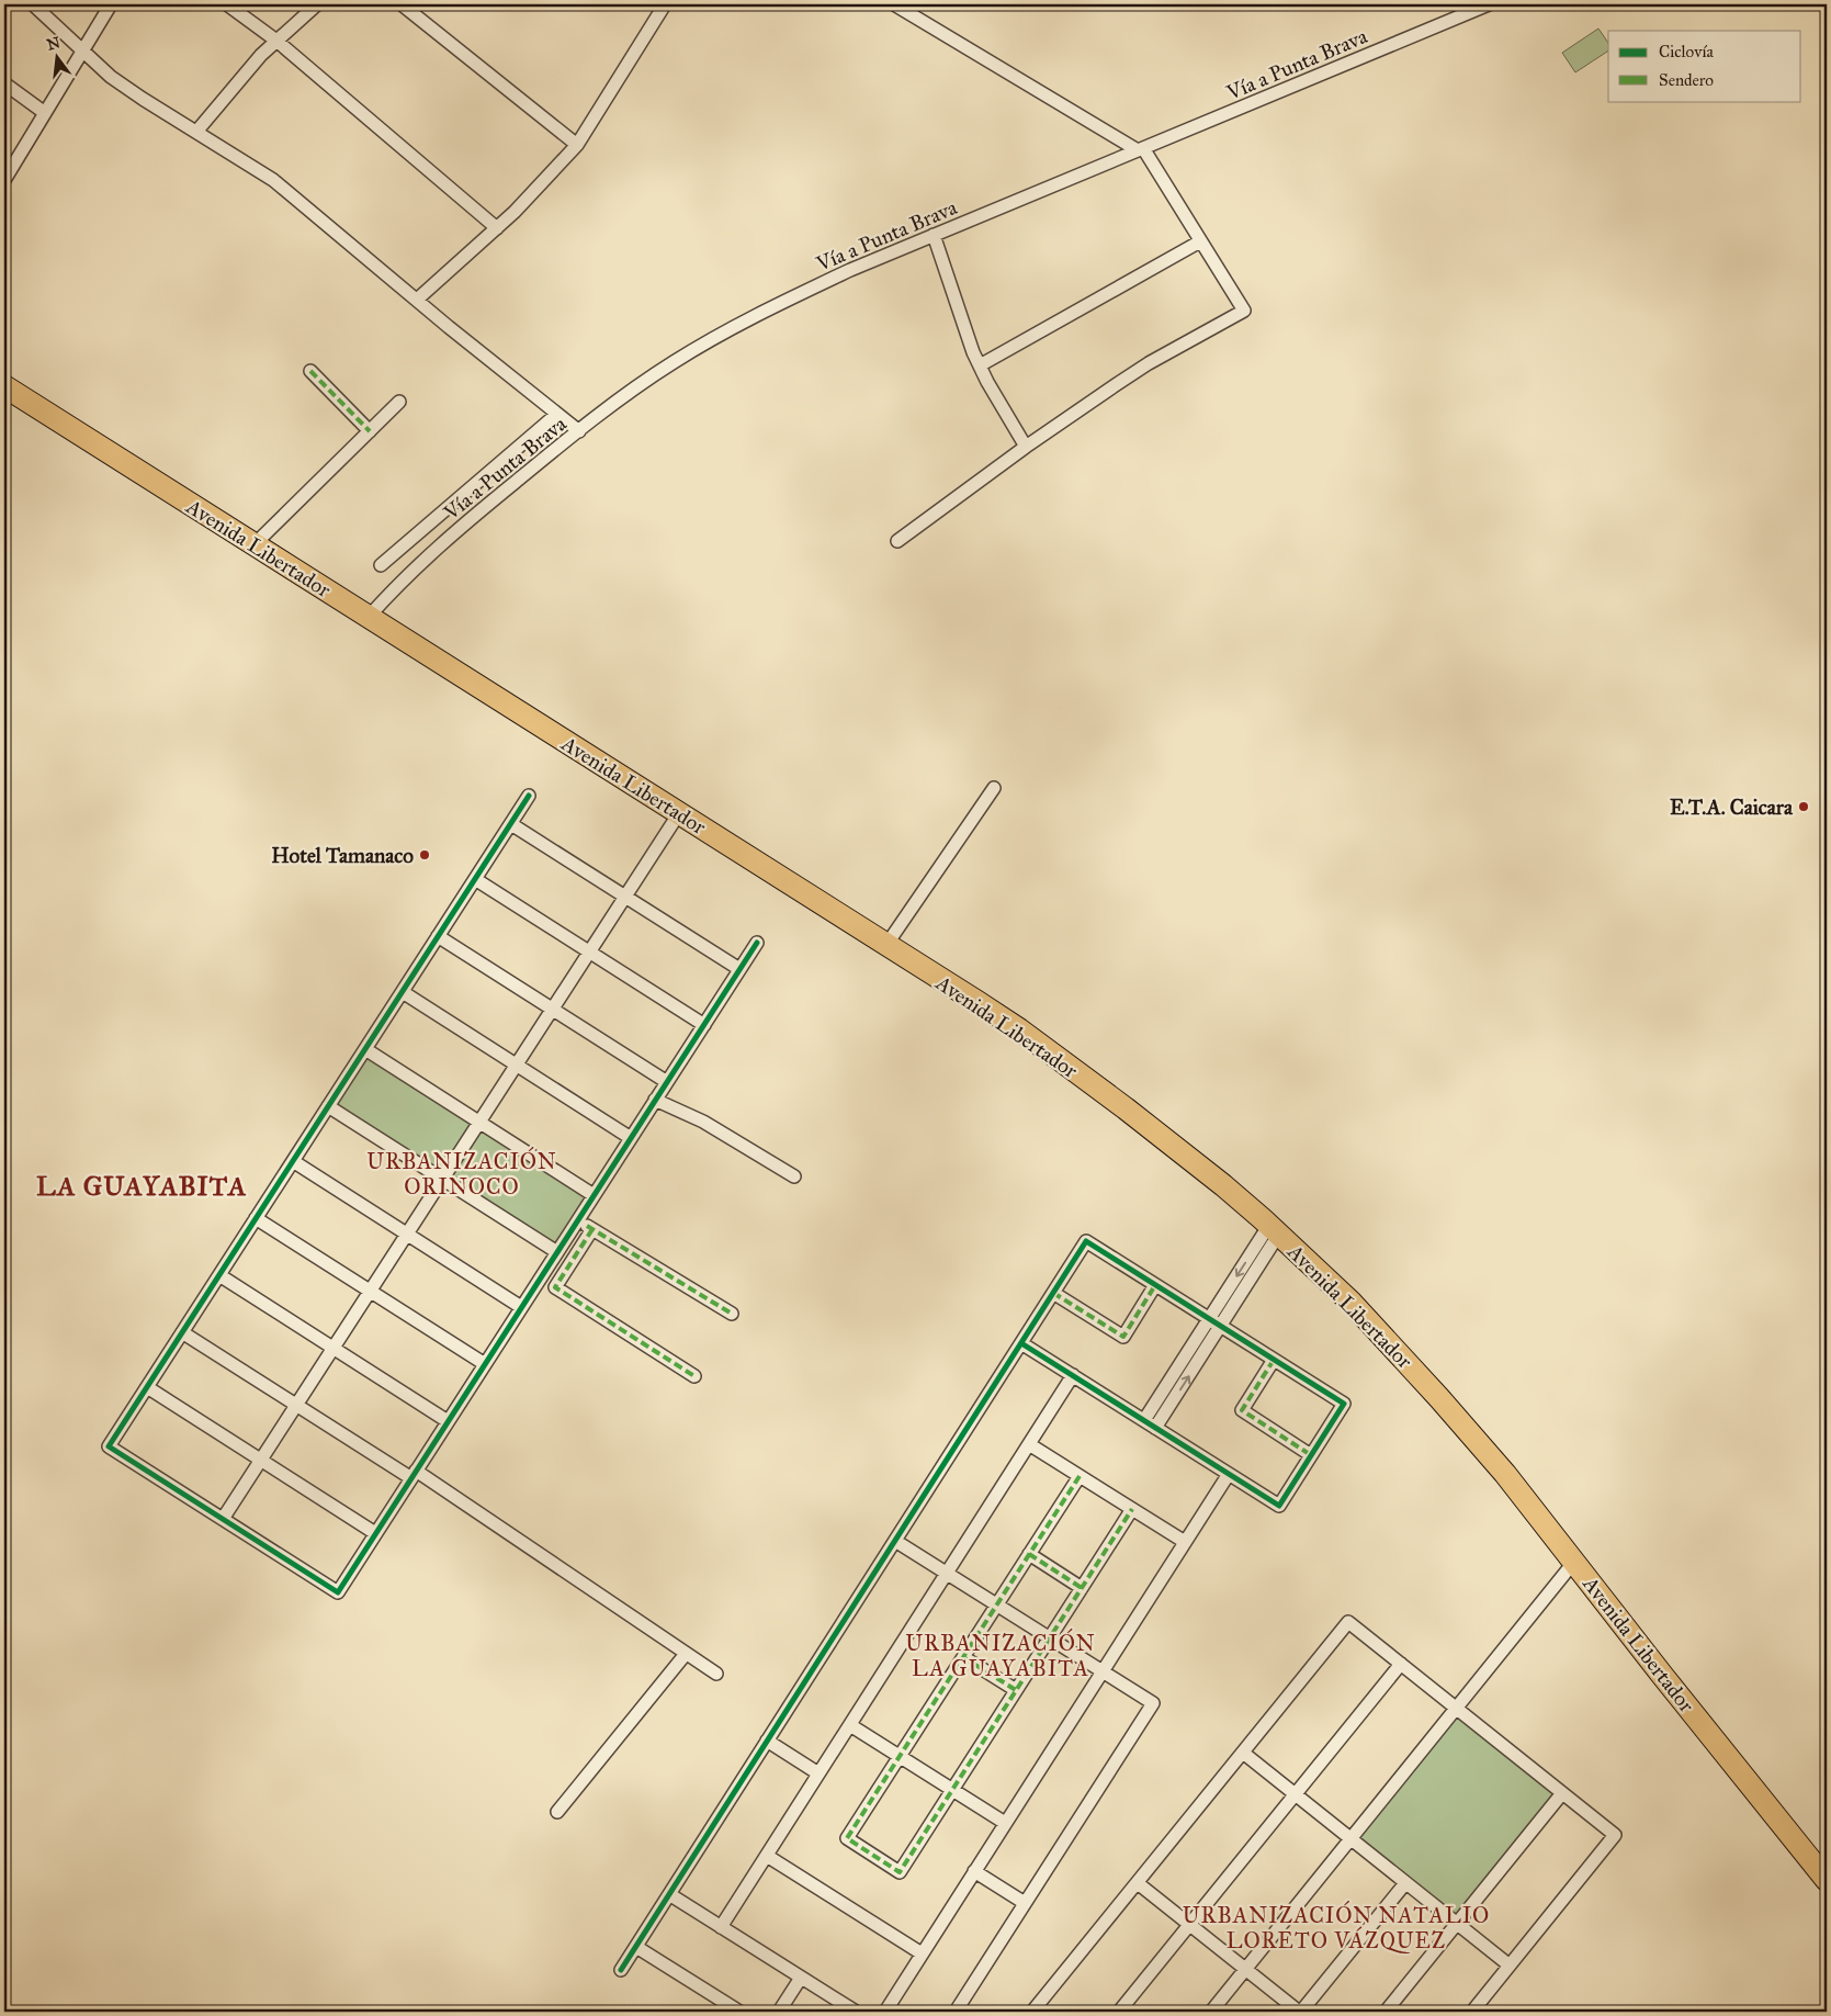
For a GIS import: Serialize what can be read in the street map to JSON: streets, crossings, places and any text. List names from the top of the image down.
{
  "streets": {
    "highway": ["Avenida Libertador"],
    "street": ["Vía a Punta Brava"]
  },
  "crossings": [
    ["Vía a Punta Brava", "Avenida Libertador"]
  ],
  "districts": [
    "URBANIZACIÓN ORINOCO",
    "LA GUAYABITA",
    "URBANIZACIÓN LA GUAYABITA",
    "URBANIZACIÓN NATALIO LORETO VÁZQUEZ"
  ],
  "places": ["E.T.A. Caicara", "Hotel Tamanaco"],
  "legend": ["Ciclovía", "Sendero"],
  "north": "top"
}
